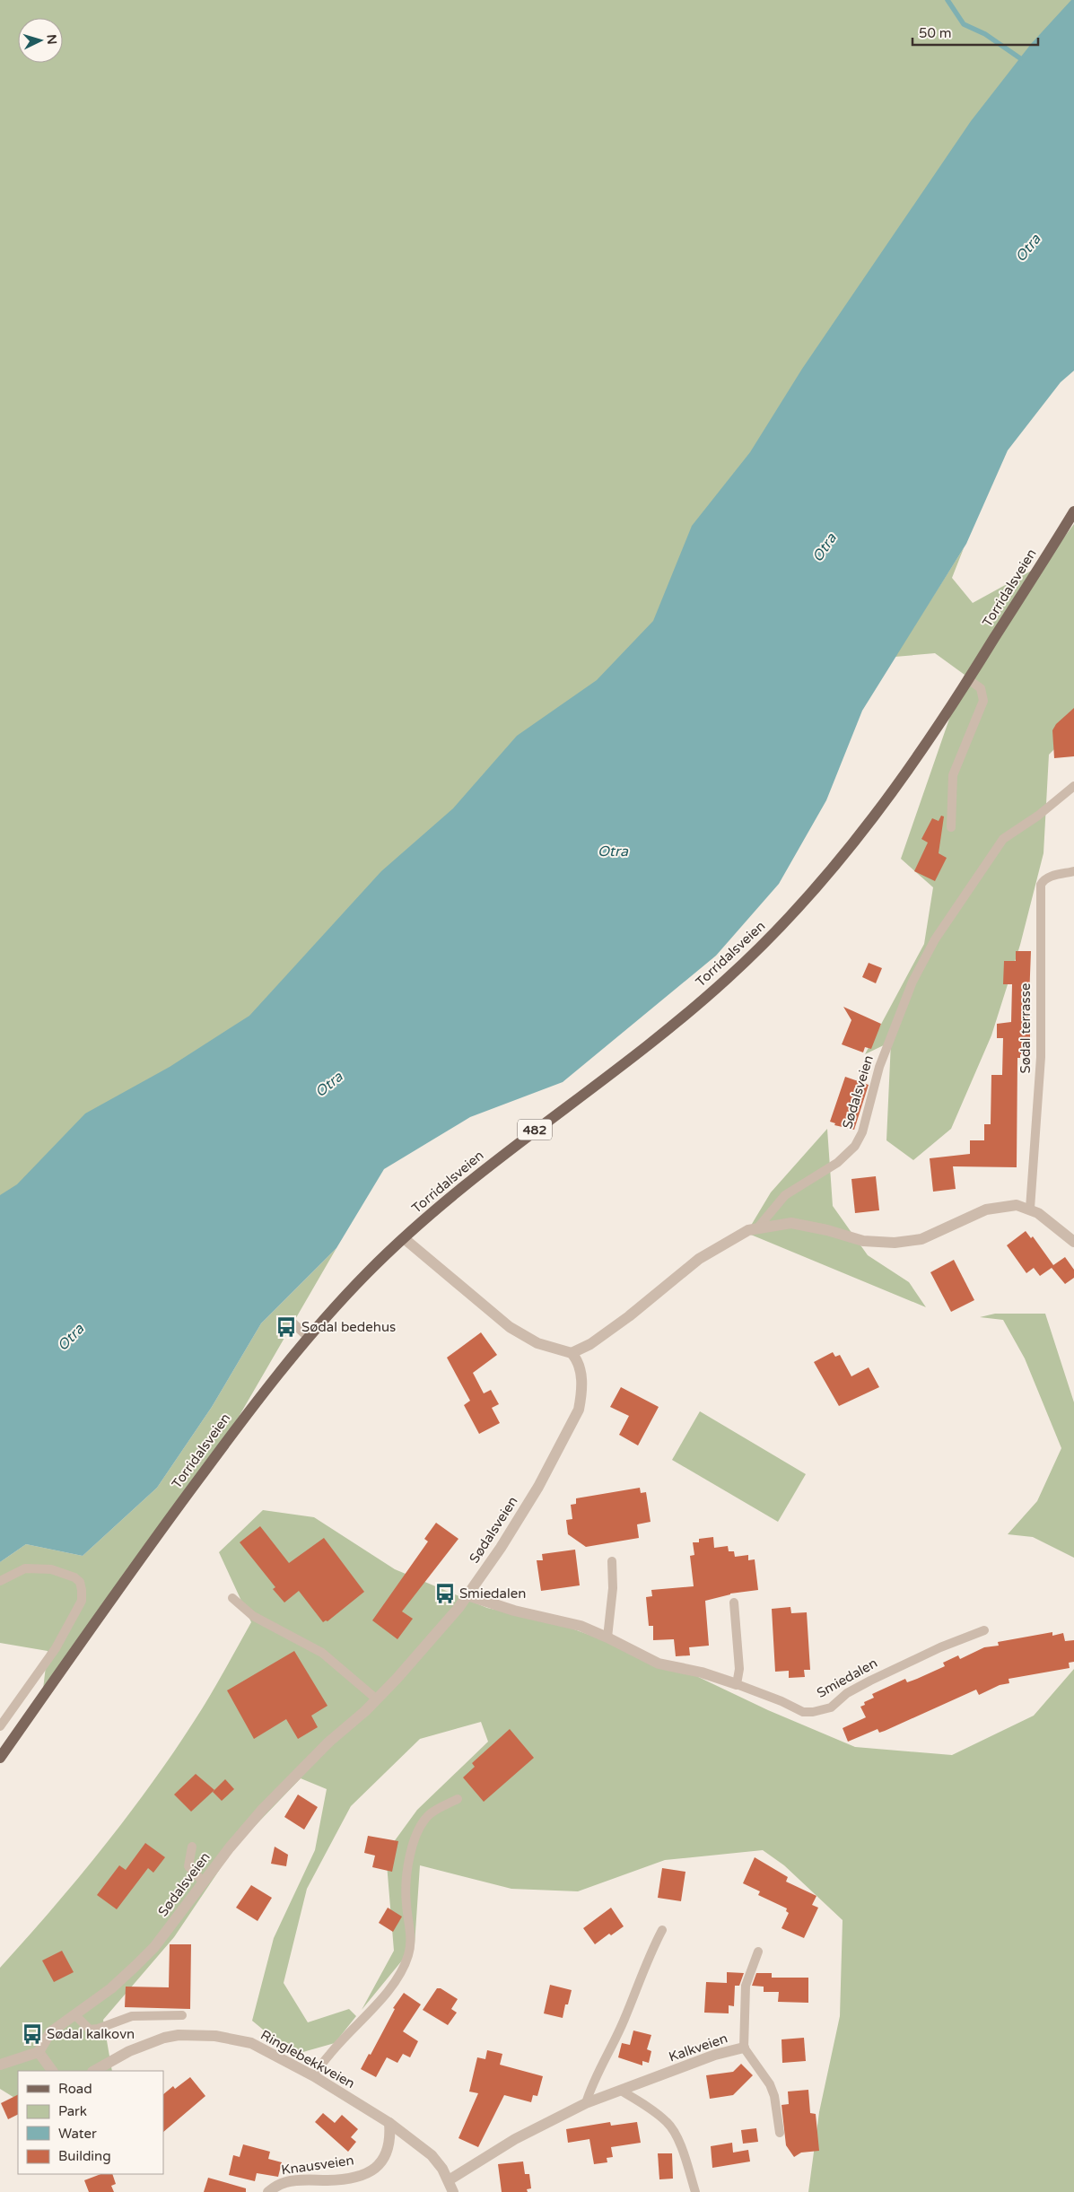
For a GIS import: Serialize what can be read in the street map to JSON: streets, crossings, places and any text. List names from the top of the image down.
{
  "streets": {
    "main road": ["Torridalsveien", "482"],
    "street": [
      "Sødalsveien",
      "Smiedalen",
      "Kalkveien",
      "Ringlebekkveien",
      "Knausveien"
    ],
    "lane": ["Sødal terrasse"]
  },
  "crossings": [
    ["Sødalsveien", "Smiedalen"],
    ["Kalkveien", "Ringlebekkveien"],
    ["Ringlebekkveien", "Knausveien"]
  ],
  "water": ["Otra"],
  "places": {
    "bus stop": ["Sødal bedehus", "Smiedalen", "Sødal kalkovn"]
  },
  "legend": [
    "Road",
    "Park",
    "Water",
    "Building"
  ],
  "scale_bar": "50 m",
  "north": "right"
}
